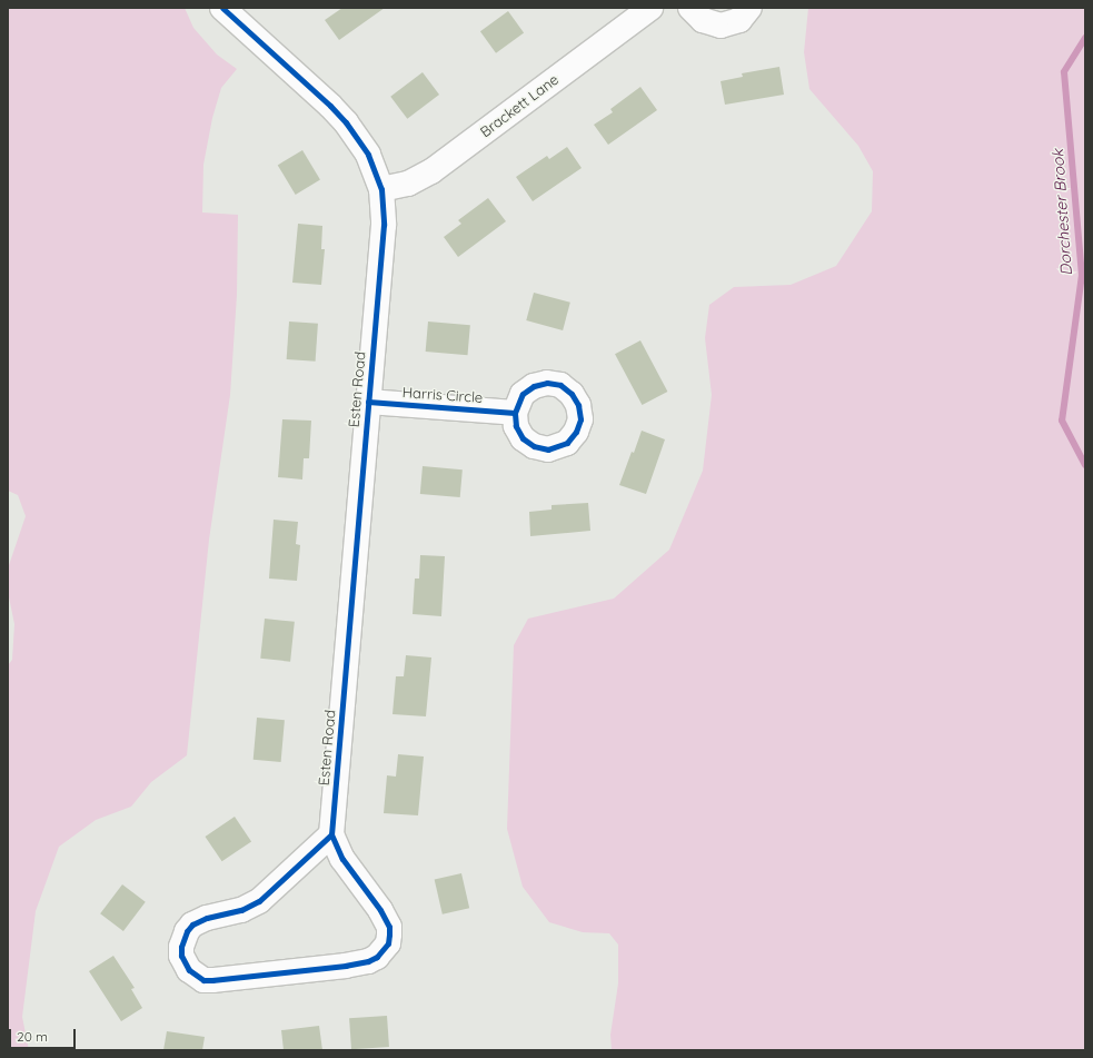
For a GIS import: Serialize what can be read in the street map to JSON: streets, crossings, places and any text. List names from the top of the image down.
{
  "streets": {
    "street": ["Brackett Lane", "Esten Road", "Harris Circle"]
  },
  "crossings": [
    ["Brackett Lane", "Esten Road"],
    ["Esten Road", "Harris Circle"]
  ],
  "water": ["Dorchester Brook"],
  "scale_bar": "20 m"
}
